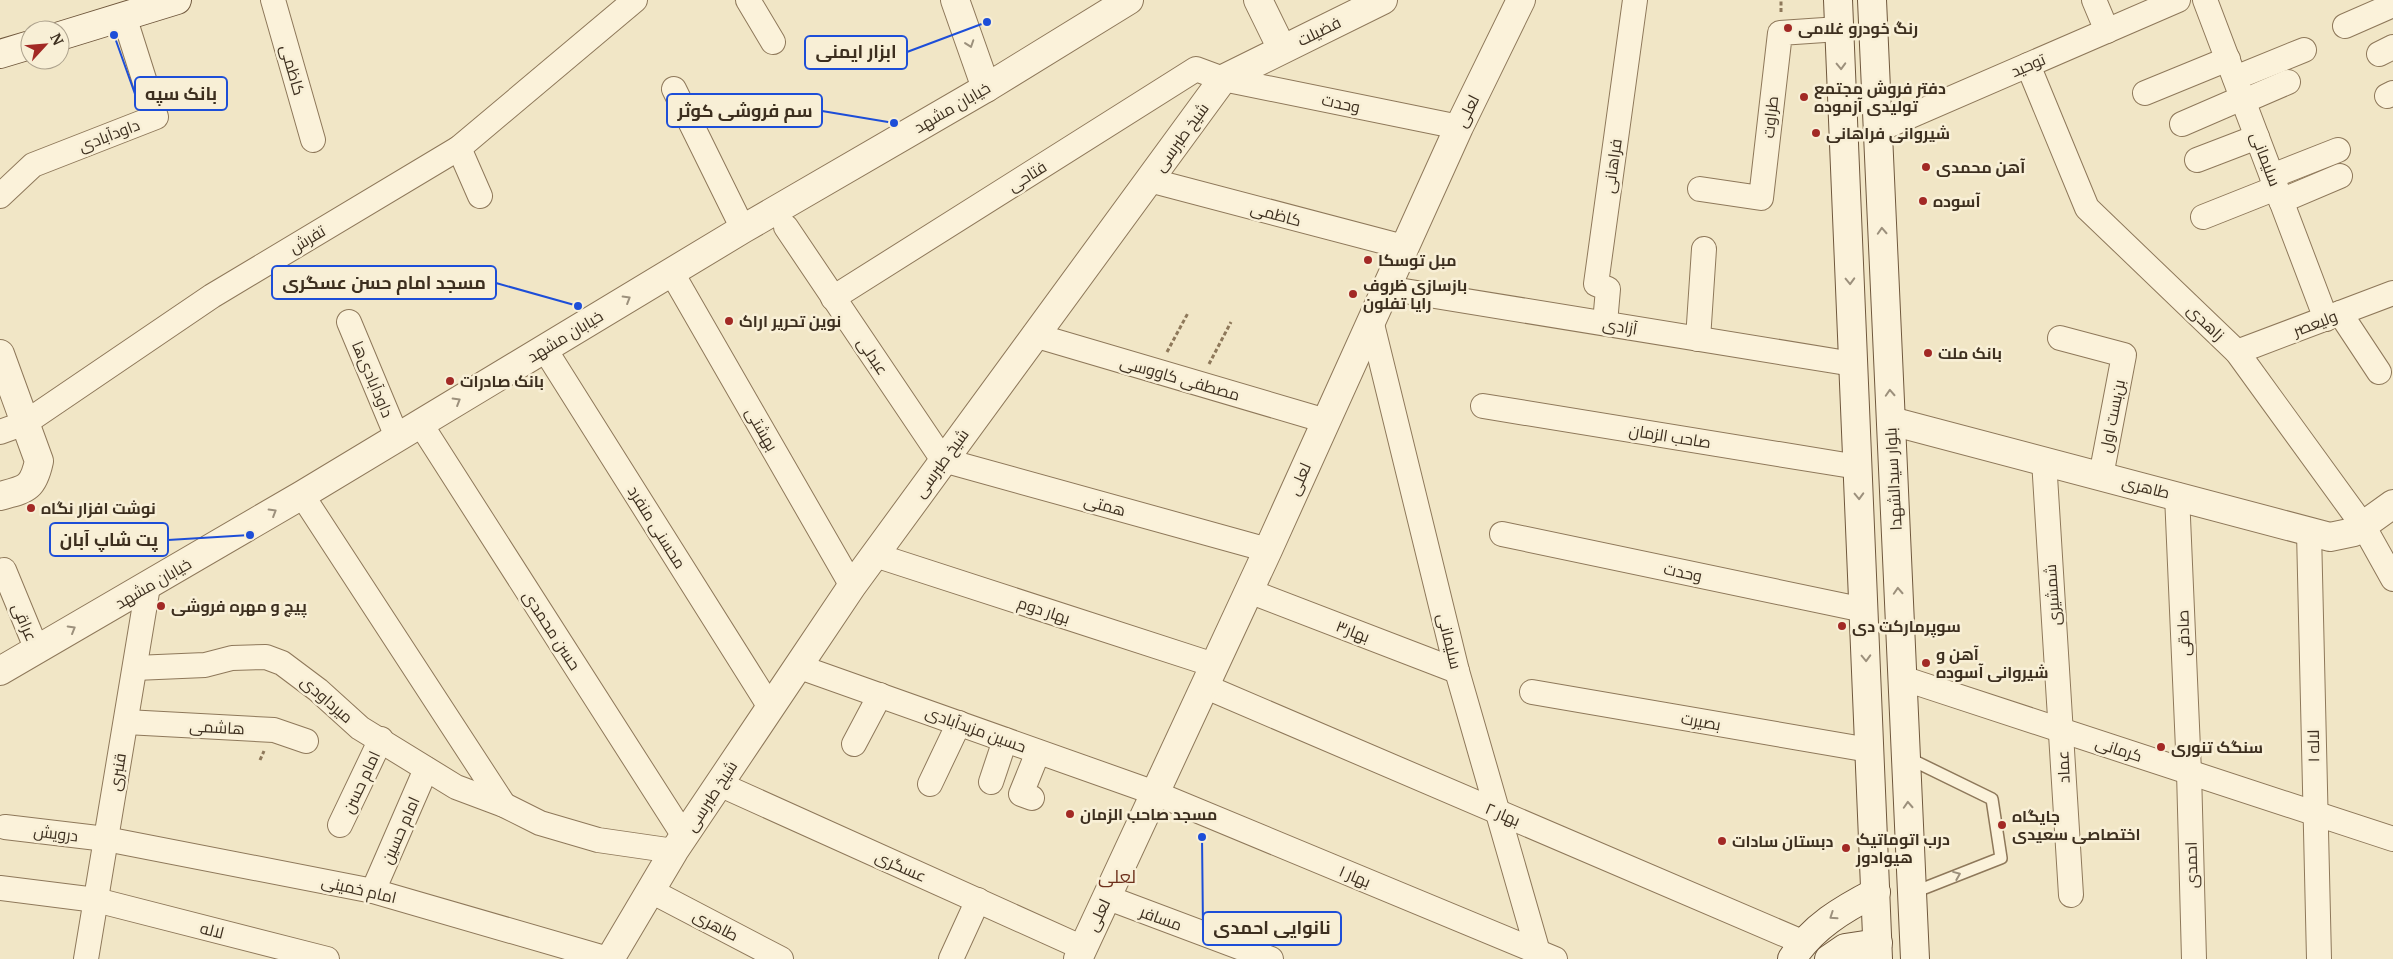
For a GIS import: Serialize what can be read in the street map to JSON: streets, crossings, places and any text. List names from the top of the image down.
{
  "streets": {
    "street": [
      "فضیلت",
      "توحید",
      "کاظمی",
      "وحدت",
      "خیابان مشهد",
      "لعلی",
      "طراوت",
      "داودآبادی",
      "شیخ طبرسی",
      "سلیمانی",
      "فراهانی",
      "فتاحی",
      "تفرش",
      "زاهدی",
      "ولیعصر",
      "آزادی",
      "عبدلی",
      "مصطفی کاووسی",
      "داودآبادی‌ها",
      "بن‌بست اول",
      "بهشتی",
      "صاحب الزمان",
      "بلوار سیدالشهدا",
      "طاهری",
      "همتی",
      "محسنی منفرد",
      "شمشیری",
      "بهار دوم",
      "عراقی",
      "حسن محمدی",
      "بهار۳",
      "صادقی",
      "میرداودی",
      "بصیرت",
      "هاشمی",
      "حسین مزیدآبادی",
      "لاله ۱",
      "کرمانی",
      "عماد",
      "قنبری",
      "امام حسن",
      "بهار ۲",
      "امام حسین",
      "درویش",
      "احمدی",
      "عسگری",
      "بهار ۱",
      "امام خمینی",
      "مسافر",
      "لاله"
    ]
  },
  "crossings": [
    ["فضیلت", "شیخ طبرسی"],
    ["توحید", "زاهدی"],
    ["توحید", "بلوار سیدالشهدا"],
    ["کاظمی", "لعلی"],
    ["کاظمی", "شیخ طبرسی"],
    ["وحدت", "لعلی"],
    ["وحدت", "شیخ طبرسی"],
    ["وحدت", "فتاحی"],
    ["خیابان مشهد", "داودآبادی‌ها"],
    ["خیابان مشهد", "بهشتی"],
    ["خیابان مشهد", "محسنی منفرد"],
    ["خیابان مشهد", "عراقی"],
    ["خیابان مشهد", "حسن محمدی"],
    ["خیابان مشهد", "قنبری"],
    ["لعلی", "سلیمانی"],
    ["لعلی", "آزادی"],
    ["لعلی", "مصطفی کاووسی"],
    ["لعلی", "همتی"],
    ["لعلی", "بهار دوم"],
    ["لعلی", "بهار۳"],
    ["لعلی", "حسین مزیدآبادی"],
    ["لعلی", "بهار ۲"],
    ["لعلی", "عسگری"],
    ["لعلی", "بهار ۱"],
    ["لعلی", "مسافر"],
    ["شیخ طبرسی", "فتاحی"],
    ["شیخ طبرسی", "عبدلی"],
    ["شیخ طبرسی", "مصطفی کاووسی"],
    ["شیخ طبرسی", "بهشتی"],
    ["شیخ طبرسی", "طاهری"],
    ["شیخ طبرسی", "همتی"],
    ["شیخ طبرسی", "محسنی منفرد"],
    ["شیخ طبرسی", "بهار دوم"],
    ["شیخ طبرسی", "حسن محمدی"],
    ["شیخ طبرسی", "میرداودی"],
    ["شیخ طبرسی", "حسین مزیدآبادی"],
    ["شیخ طبرسی", "عسگری"],
    ["شیخ طبرسی", "امام خمینی"],
    ["سلیمانی", "ولیعصر"],
    ["سلیمانی", "بهار۳"],
    ["سلیمانی", "بهار ۲"],
    ["سلیمانی", "بهار ۱"],
    ["فراهانی", "آزادی"],
    ["فتاحی", "عبدلی"],
    ["زاهدی", "ولیعصر"],
    ["زاهدی", "طاهری"],
    ["عبدلی", "همتی"],
    ["بن‌بست اول", "طاهری"],
    ["بلوار سیدالشهدا", "طاهری"],
    ["بلوار سیدالشهدا", "کرمانی"],
    ["طاهری", "شمشیری"],
    ["طاهری", "صادقی"],
    ["طاهری", "لاله ۱"],
    ["شمشیری", "کرمانی"],
    ["شمشیری", "عماد"],
    ["بهار دوم", "بهار ۲"],
    ["حسن محمدی", "میرداودی"],
    ["صادقی", "کرمانی"],
    ["صادقی", "احمدی"],
    ["میرداودی", "قنبری"],
    ["میرداودی", "امام حسن"],
    ["میرداودی", "امام حسین"],
    ["هاشمی", "قنبری"],
    ["حسین مزیدآبادی", "بهار ۱"],
    ["لاله ۱", "کرمانی"],
    ["کرمانی", "عماد"],
    ["کرمانی", "احمدی"],
    ["قنبری", "درویش"],
    ["قنبری", "امام خمینی"],
    ["قنبری", "لاله"],
    ["امام حسین", "امام خمینی"],
    ["درویش", "امام خمینی"]
  ],
  "one_way": ["خیابان مشهد"],
  "districts": ["لعلی"],
  "places": [
    "ابزار ایمنی",
    "رنگ خودرو غلامی",
    "بانک سپه",
    "دفتر فروش مجتمع تولیدی آزموده",
    "سم فروشی کوثر",
    "شیروانی فراهانی",
    "آهن محمدی",
    "آسوده",
    "مبل توسکا",
    "بازسازی ظروف رایا تفلون",
    "مسجد امام حسن عسگری",
    "نوین تحریر اراک",
    "بانک ملت",
    "بانک صادرات",
    "نوشت افزار نگاه",
    "پت شاپ آبان",
    "پیچ و مهره فروشی",
    "سوپرمارکت دی",
    "آهن و شیروانی آسوده",
    "سنگک تنوری",
    "مسجد صاحب الزمان",
    "جایگاه اختصاصی سعیدی",
    "نانوایی احمدی",
    "دبستان سادات",
    "درب اتوماتیک هیوادور"
  ],
  "north": "top right"
}
